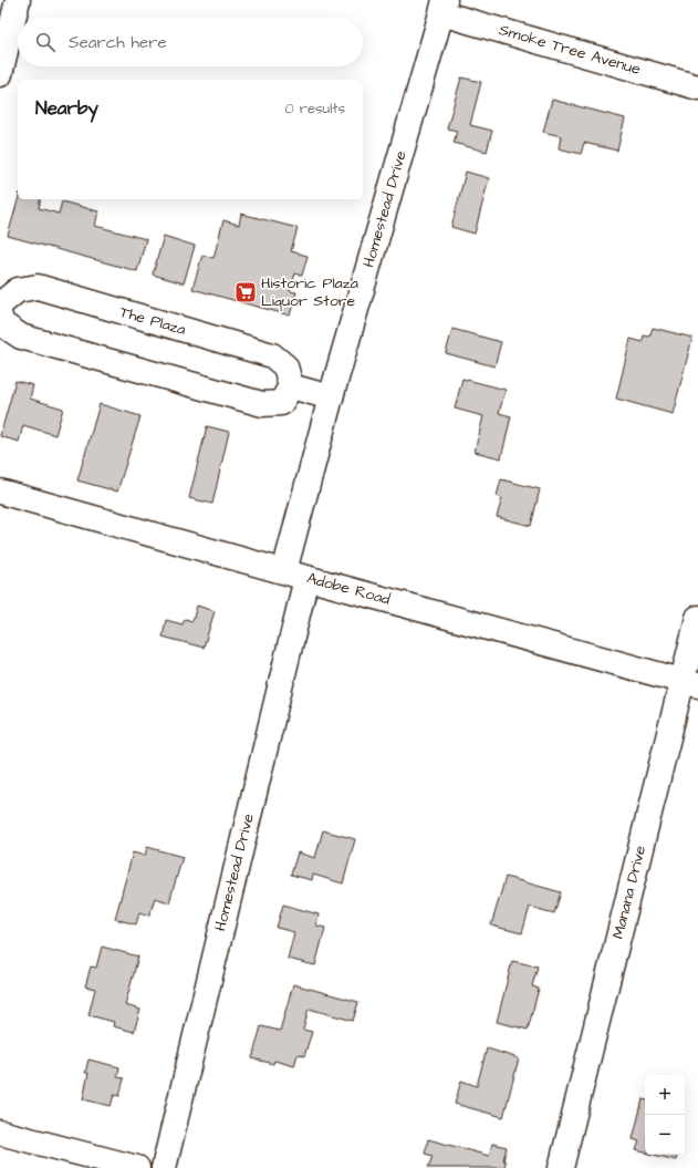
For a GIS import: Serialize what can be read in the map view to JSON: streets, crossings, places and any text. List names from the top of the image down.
{
  "streets": {
    "street": [
      "Smoke Tree Avenue",
      "Homestead Drive",
      "The Plaza",
      "Adobe Road",
      "Manana Drive"
    ]
  },
  "crossings": [
    ["Smoke Tree Avenue", "Homestead Drive"],
    ["Homestead Drive", "Adobe Road"],
    ["Adobe Road", "Manana Drive"]
  ],
  "places": {
    "supermarket": ["Historic Plaza Liquor Store"]
  },
  "page": {
    "search": "Search here",
    "heading": ["Nearby", "0 results"],
    "map_buttons": ["+", "−"]
  }
}
